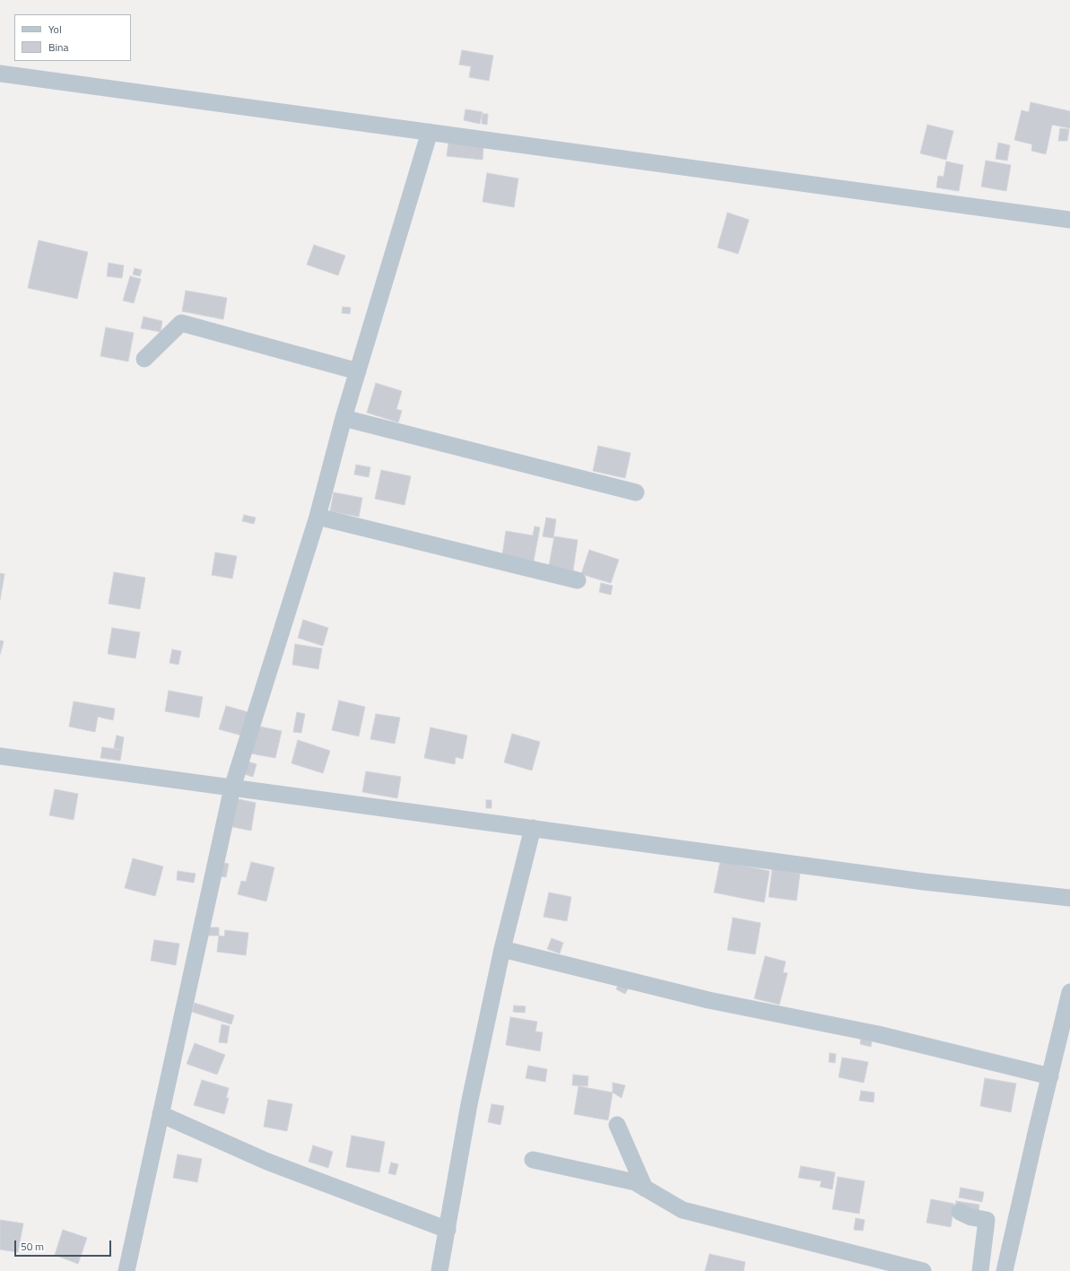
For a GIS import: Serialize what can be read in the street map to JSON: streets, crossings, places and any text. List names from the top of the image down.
{
  "legend": ["Yol", "Bina"],
  "scale_bar": "50 m"
}
